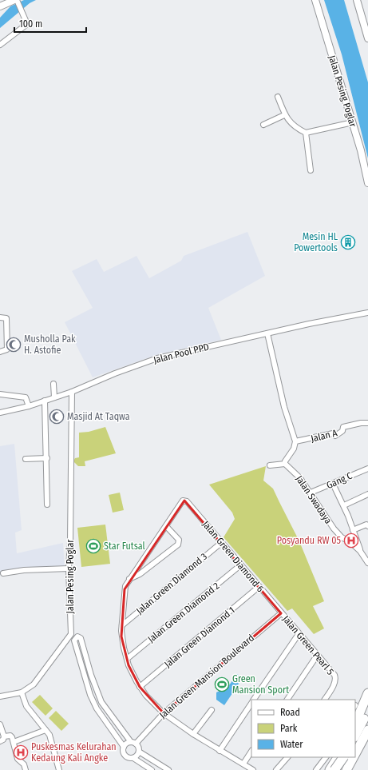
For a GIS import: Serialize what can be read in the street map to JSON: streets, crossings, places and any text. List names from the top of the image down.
{
  "streets": {
    "street": [
      "Jalan Pesing Poglar",
      "Jalan Pool PPD",
      "Jalan A",
      "Gang C",
      "Jalan Swadaya",
      "Jalan Green Diamond 6",
      "Jalan Green Diamond 3",
      "Jalan Green Diamond 2",
      "Jalan Green Diamond 1",
      "Jalan Green Pearl 5",
      "Jalan Green Mansion Boulevard"
    ]
  },
  "crossings": [
    ["Jalan Pesing Poglar", "Jalan Pool PPD"],
    ["Gang C", "Jalan Swadaya"],
    ["Jalan Green Diamond 6", "Jalan Green Diamond 3"],
    ["Jalan Green Diamond 6", "Jalan Green Diamond 2"],
    ["Jalan Green Diamond 6", "Jalan Green Diamond 1"],
    ["Jalan Green Diamond 6", "Jalan Green Pearl 5"],
    ["Jalan Green Diamond 6", "Jalan Green Mansion Boulevard"],
    ["Jalan Green Pearl 5", "Jalan Green Mansion Boulevard"]
  ],
  "places": {
    "building": ["Mesin HL Powertools"],
    "mosque": ["Musholla Pak H. Astofie", "Masjid At Taqwa"],
    "hospital": ["Posyandu RW 05", "Puskesmas Kelurahan Kedaung Kali Angke"],
    "sports": ["Star Futsal", "Green Mansion Sport"]
  },
  "legend": ["Road", "Park", "Water"],
  "scale_bar": "100 m"
}
